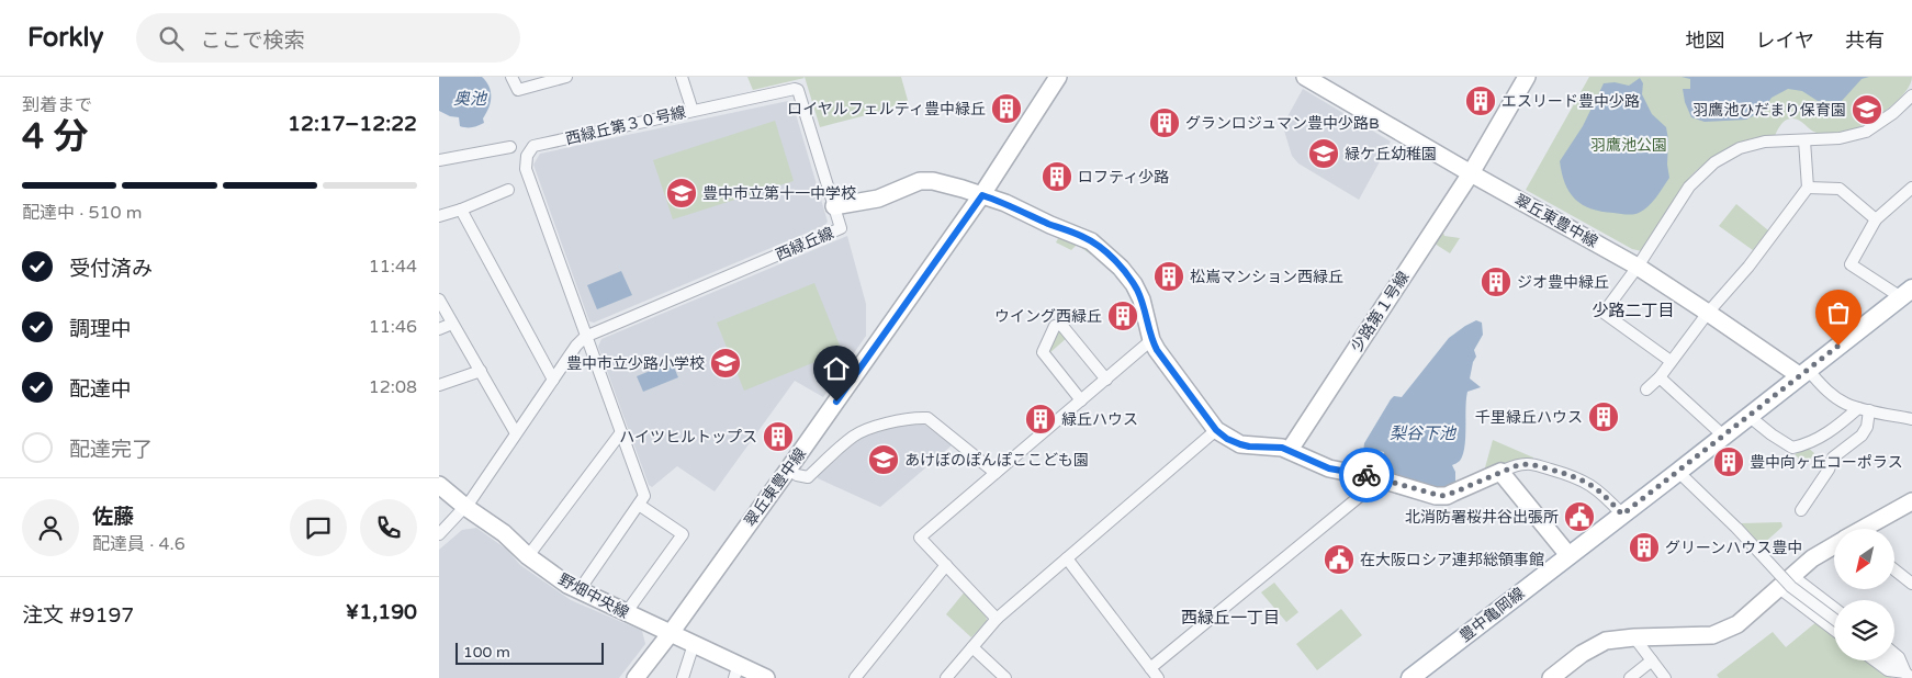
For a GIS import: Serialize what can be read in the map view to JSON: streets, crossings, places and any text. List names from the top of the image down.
{
  "streets": {
    "main road": ["豊中亀岡線"],
    "street": [
      "西緑丘第３０号線",
      "翠丘東豊中線",
      "西緑丘線",
      "少路第１号線",
      "野畑中央線"
    ]
  },
  "crossings": [
    ["西緑丘第３０号線", "西緑丘線"],
    ["翠丘東豊中線", "西緑丘線"],
    ["翠丘東豊中線", "少路第１号線"],
    ["翠丘東豊中線", "野畑中央線"],
    ["翠丘東豊中線", "豊中亀岡線"],
    ["西緑丘線", "少路第１号線"],
    ["西緑丘線", "野畑中央線"]
  ],
  "districts": ["少路二丁目", "西緑丘一丁目"],
  "water": ["奥池", "梨谷下池"],
  "parks": ["羽鷹池公園"],
  "places": {
    "building": [
      "エスリード豊中少路",
      "ロイヤルフェルティ豊中緑丘",
      "グランロジュマン豊中少路B",
      "ロフティ少路",
      "松嶌マンション西緑丘",
      "ジオ豊中緑丘",
      "ウイング西緑丘",
      "千里緑丘ハウス",
      "緑丘ハウス",
      "ハイツヒルトップス",
      "豊中向ヶ丘コーポラス",
      "グリーンハウス豊中"
    ],
    "school or university": [
      "羽鷹池ひだまり保育園",
      "緑ケ丘幼稚園",
      "豊中市立第十一中学校",
      "豊中市立少路小学校",
      "あけぼのぽんぽここども園"
    ],
    "public building": ["北消防署桜井谷出張所", "在大阪ロシア連邦総領事館"]
  },
  "scale_bar": "100 m",
  "north": "bottom left",
  "page": {
    "header": "Forkly",
    "search": "ここで検索",
    "nav": ["地図", "レイヤ", "共有"],
    "heading": ["4 分", "到着まで", "12:17–12:22"],
    "panel": [
      "佐藤",
      "配達員 · 4.6",
      "注文 #9197",
      "¥1,190"
    ],
    "bar": "配達中 · 510 m",
    "list": [
      ["受付済み", "11:44"],
      ["調理中", "11:46"],
      ["配達中", "12:08"],
      "配達完了"
    ],
    "scale": "100 m"
  }
}
